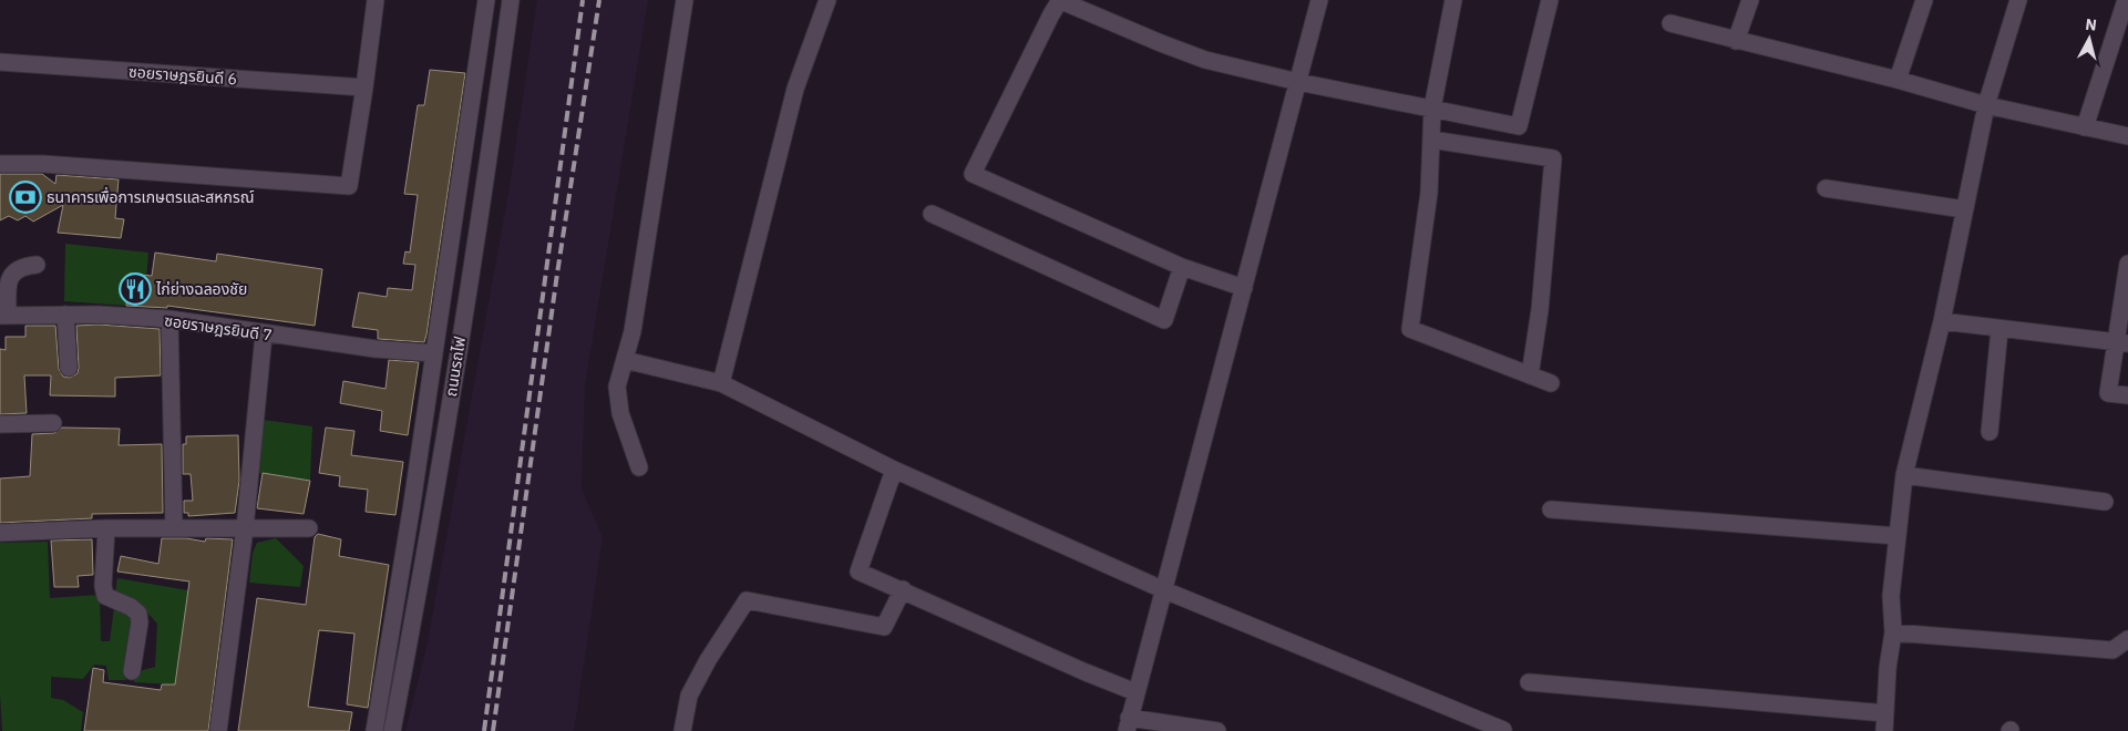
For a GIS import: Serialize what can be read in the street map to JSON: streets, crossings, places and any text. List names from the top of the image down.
{
  "streets": {
    "street": ["ซอยราษฎรยินดี 6", "ซอยราษฎรยินดี 7", "ถนนรถไฟ"]
  },
  "crossings": [
    ["ซอยราษฎรยินดี 7", "ถนนรถไฟ"]
  ],
  "places": {
    "bank": ["ธนาคารเพื่อการเกษตรและสหกรณ์"],
    "restaurant": ["ไก่ย่างฉลองชัย"]
  },
  "north": "top"
}
